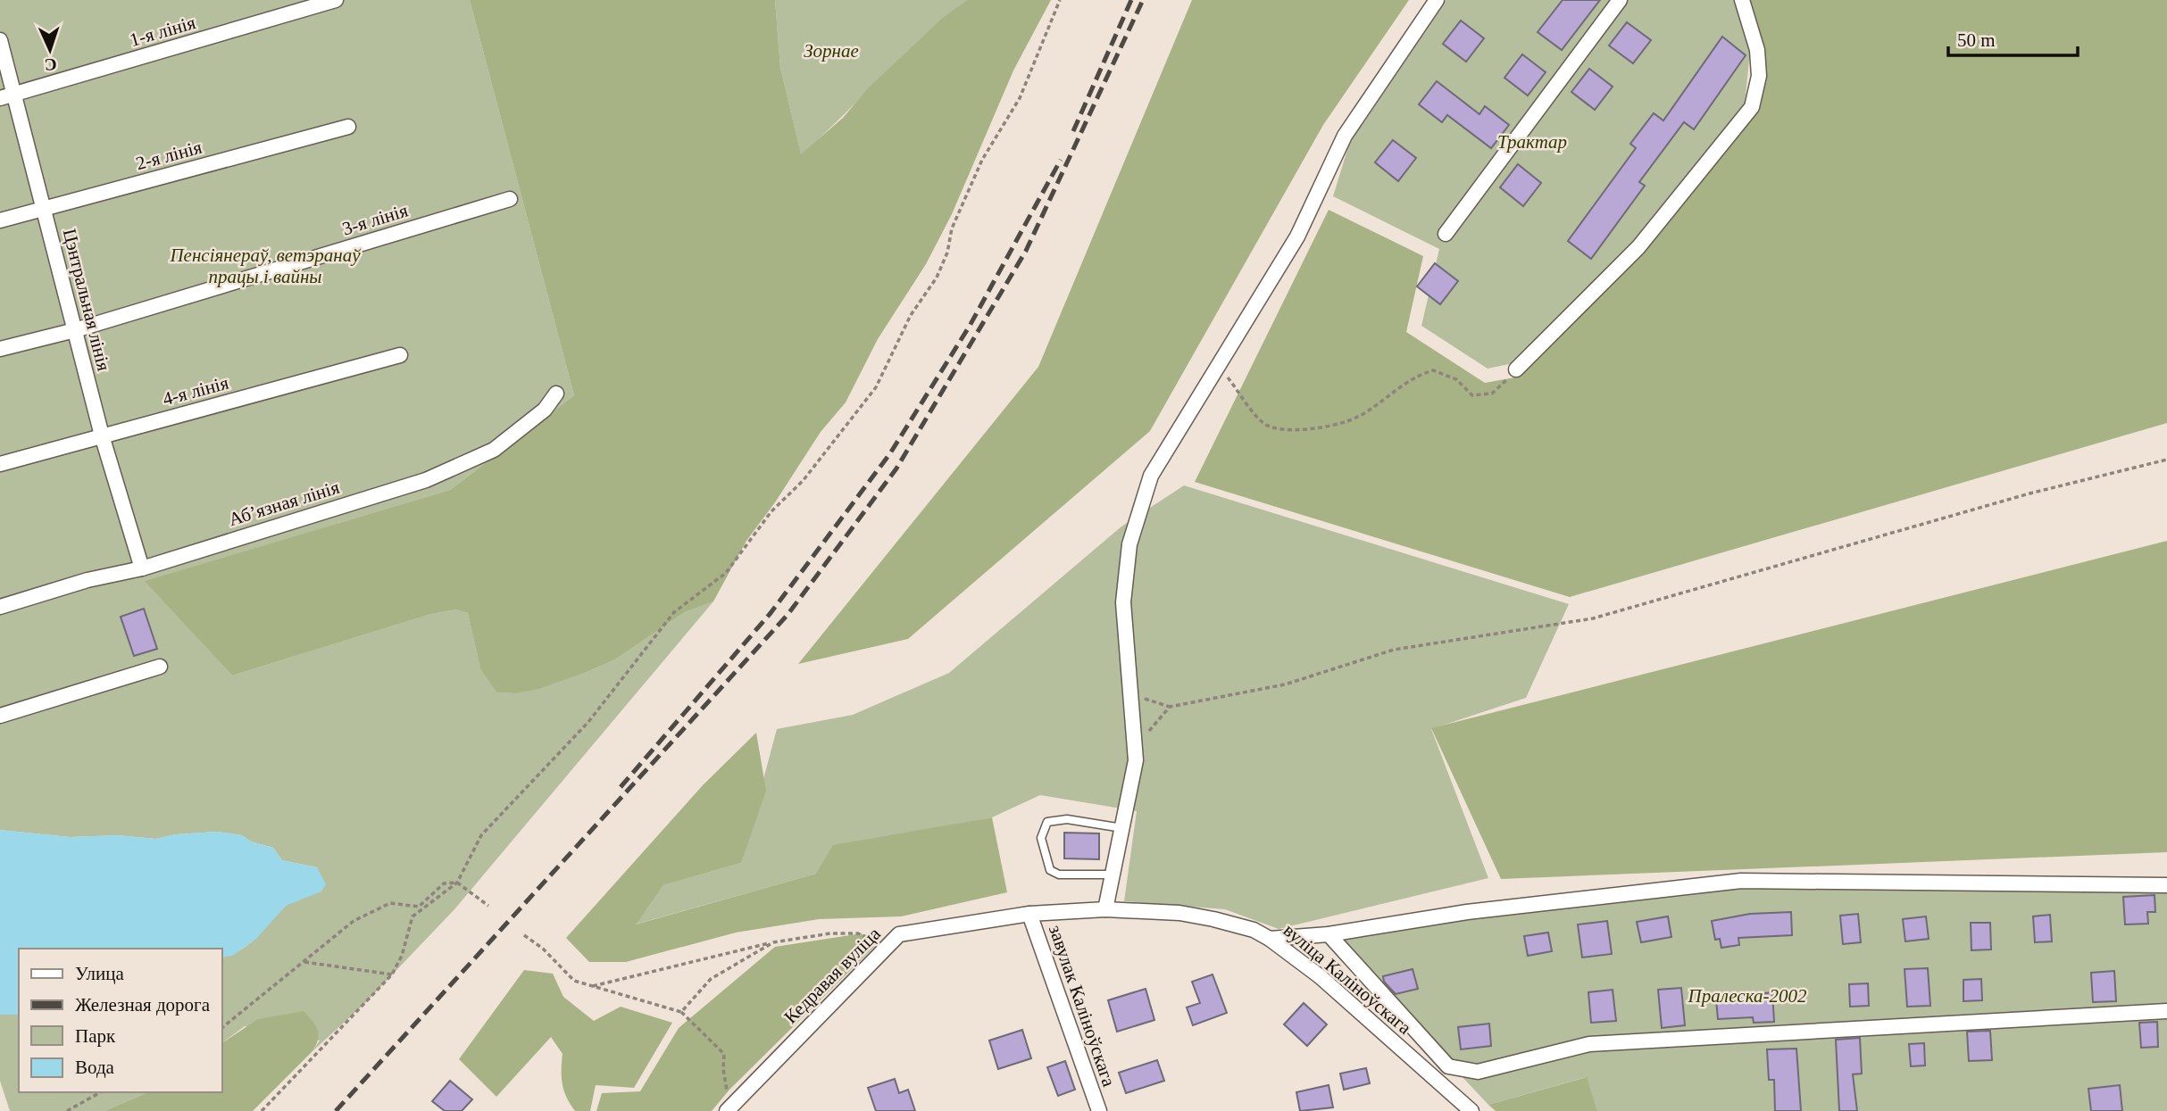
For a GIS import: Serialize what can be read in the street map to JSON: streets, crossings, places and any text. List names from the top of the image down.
{
  "streets": {
    "street": [
      "1-я лінія",
      "2-я лінія",
      "3-я лінія",
      "Цэнтральная лінія",
      "4-я лінія",
      "Абʼязная лінія",
      "Кедравая вуліца",
      "вуліца Каліноўскага",
      "завулак Каліноўскага"
    ]
  },
  "crossings": [
    ["1-я лінія", "Цэнтральная лінія"],
    ["2-я лінія", "Цэнтральная лінія"],
    ["3-я лінія", "Цэнтральная лінія"],
    ["Цэнтральная лінія", "4-я лінія"],
    ["Цэнтральная лінія", "Абʼязная лінія"],
    ["Кедравая вуліца", "вуліца Каліноўскага"],
    ["Кедравая вуліца", "завулак Каліноўскага"],
    ["вуліца Каліноўскага", "завулак Каліноўскага"]
  ],
  "parks": [
    "Зорнае",
    "Трактар",
    "Пенсіянераў, ветэранаў працы і вайны",
    "Пралеска-2002"
  ],
  "legend": [
    "Улица",
    "Железная дорога",
    "Парк",
    "Вода"
  ],
  "scale_bar": "50 m",
  "north": "bottom"
}
